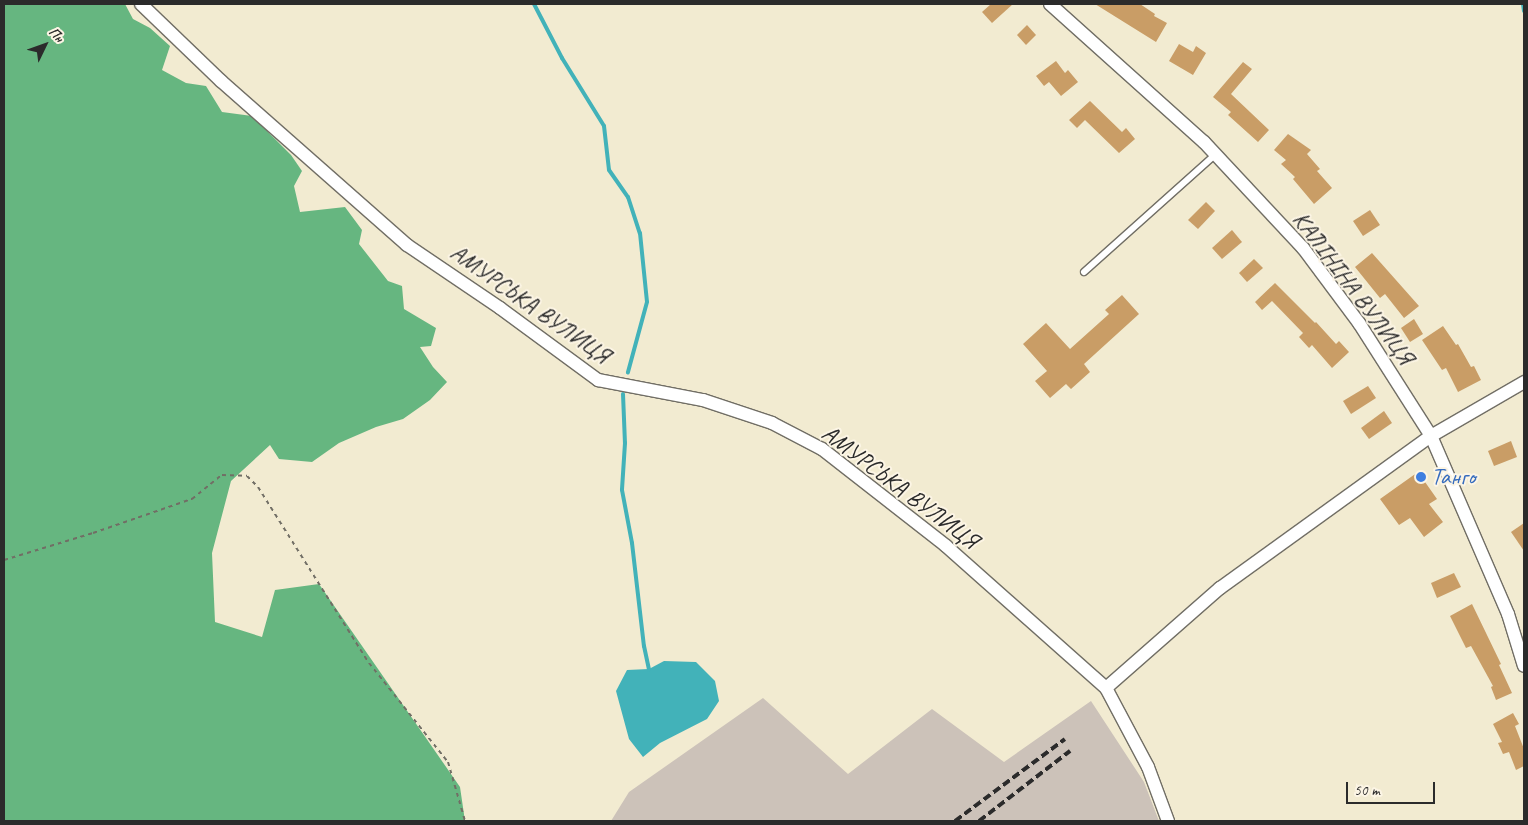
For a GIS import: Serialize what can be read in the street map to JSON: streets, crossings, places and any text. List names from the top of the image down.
{
  "streets": {
    "street": ["КАЛІНІНА ВУЛИЦЯ", "АМУРСЬКА ВУЛИЦЯ"]
  },
  "places": ["Танго"],
  "scale_bar": "50 m",
  "north": "top right"
}
